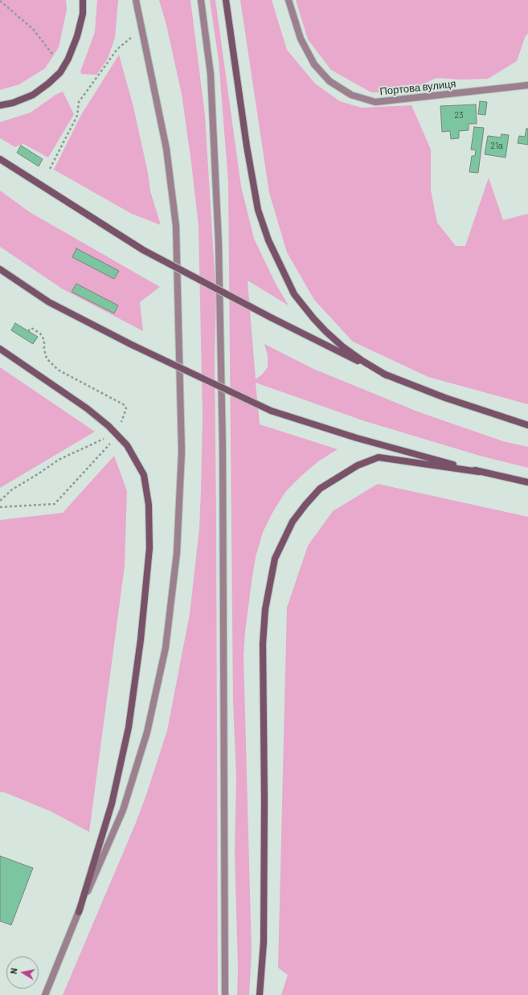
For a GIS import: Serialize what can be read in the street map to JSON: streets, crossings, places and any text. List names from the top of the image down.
{
  "streets": {
    "street": ["Портова вулиця"]
  },
  "house_numbers": ["23", "21а"],
  "north": "left"
}
